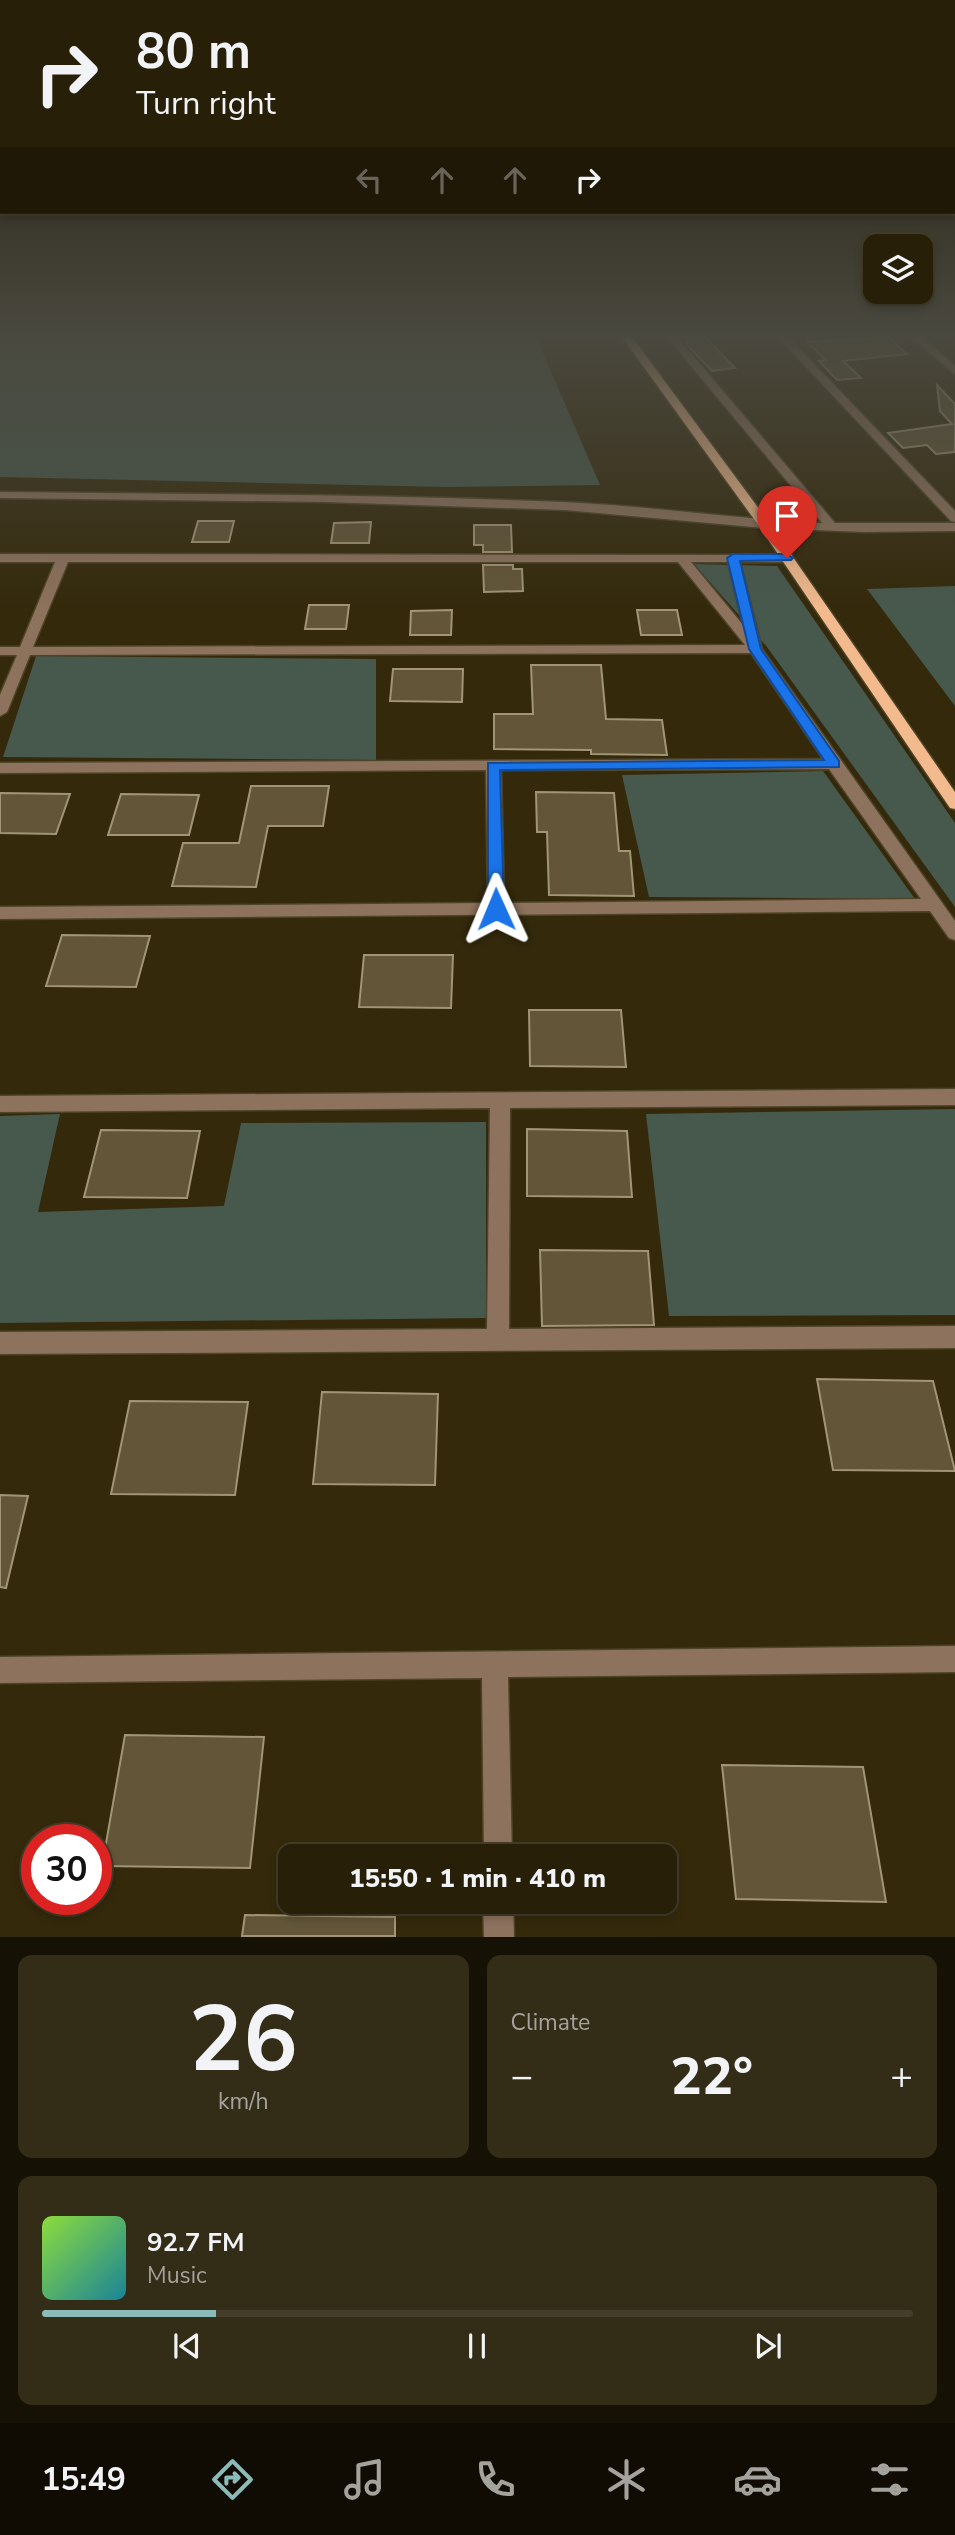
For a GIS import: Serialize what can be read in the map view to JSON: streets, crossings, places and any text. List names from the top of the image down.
{
  "page": {
    "turn": ["80 m", "Turn right"],
    "limit": "30",
    "trip": "15:50 · 1 min · 410 m",
    "tile": [
      ["26", "km/h"],
      "Climate"
    ],
    "heat": ["−", "22°", "+"],
    "song": ["92.7 FM", "Music"],
    "tabs": "15:49"
  }
}
